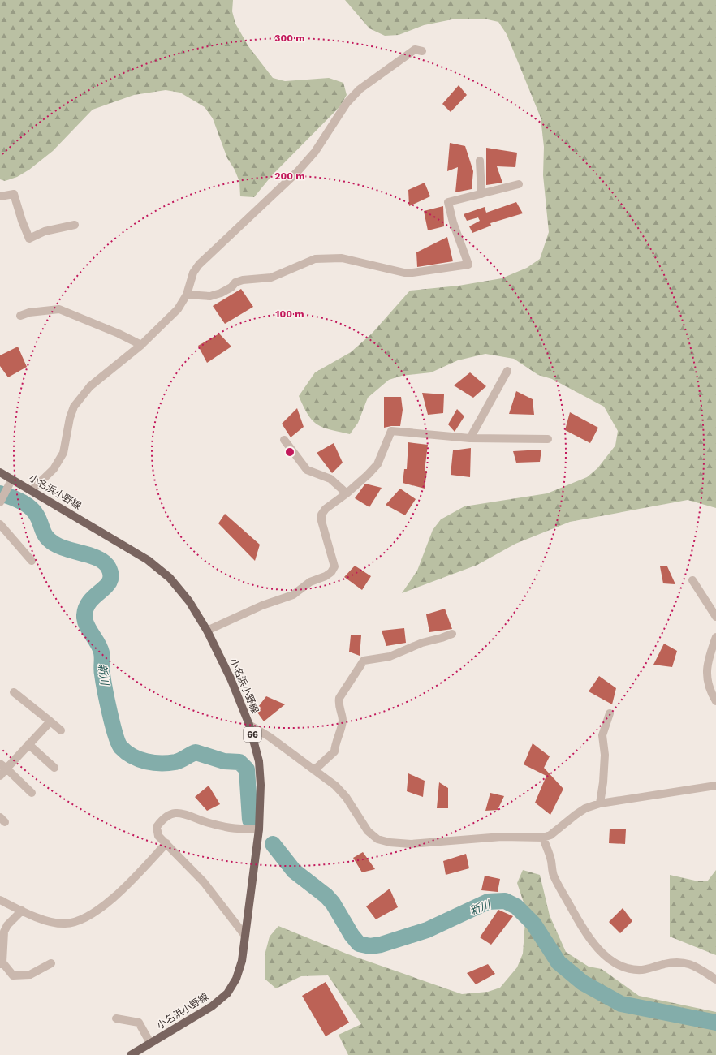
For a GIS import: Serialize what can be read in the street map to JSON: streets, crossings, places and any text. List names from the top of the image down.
{
  "streets": {
    "main road": ["小名浜小野線", "66"]
  },
  "water": ["新川"],
  "rings": ["300 m", "200 m", "100 m"]
}
